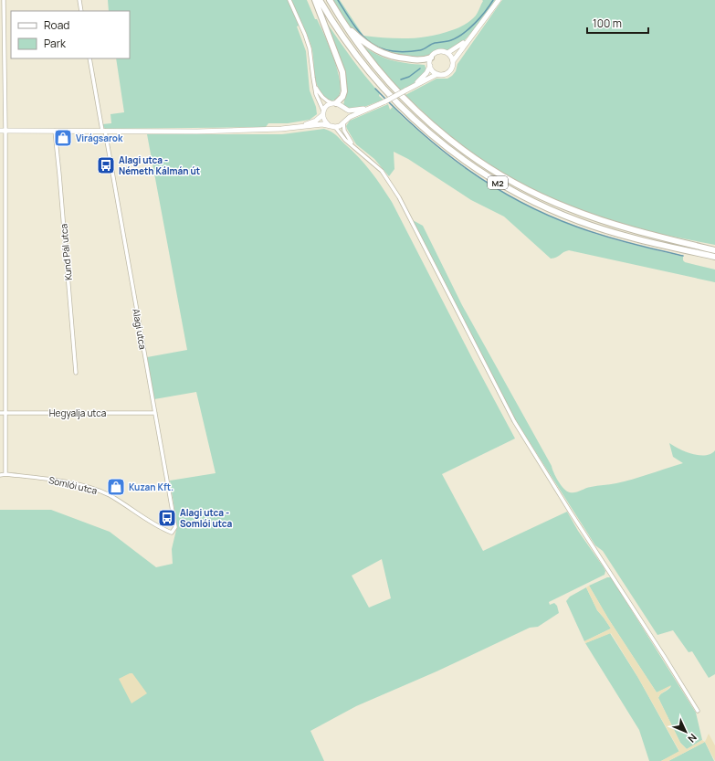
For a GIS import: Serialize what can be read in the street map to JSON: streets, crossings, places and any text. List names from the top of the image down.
{
  "streets": {
    "highway": ["M2"],
    "street": [
      "Kund Pál utca",
      "Alagi utca",
      "Hegyalja utca",
      "Somlói utca"
    ]
  },
  "crossings": [
    ["Alagi utca", "Hegyalja utca"],
    ["Alagi utca", "Somlói utca"]
  ],
  "places": {
    "shop": ["Virágsarok", "Kuzan Kft."],
    "bus stop": ["Alagi utca - Németh Kálmán út", "Alagi utca - Somlói utca"]
  },
  "legend": ["Road", "Park"],
  "scale_bar": "100 m",
  "north": "bottom right"
}
